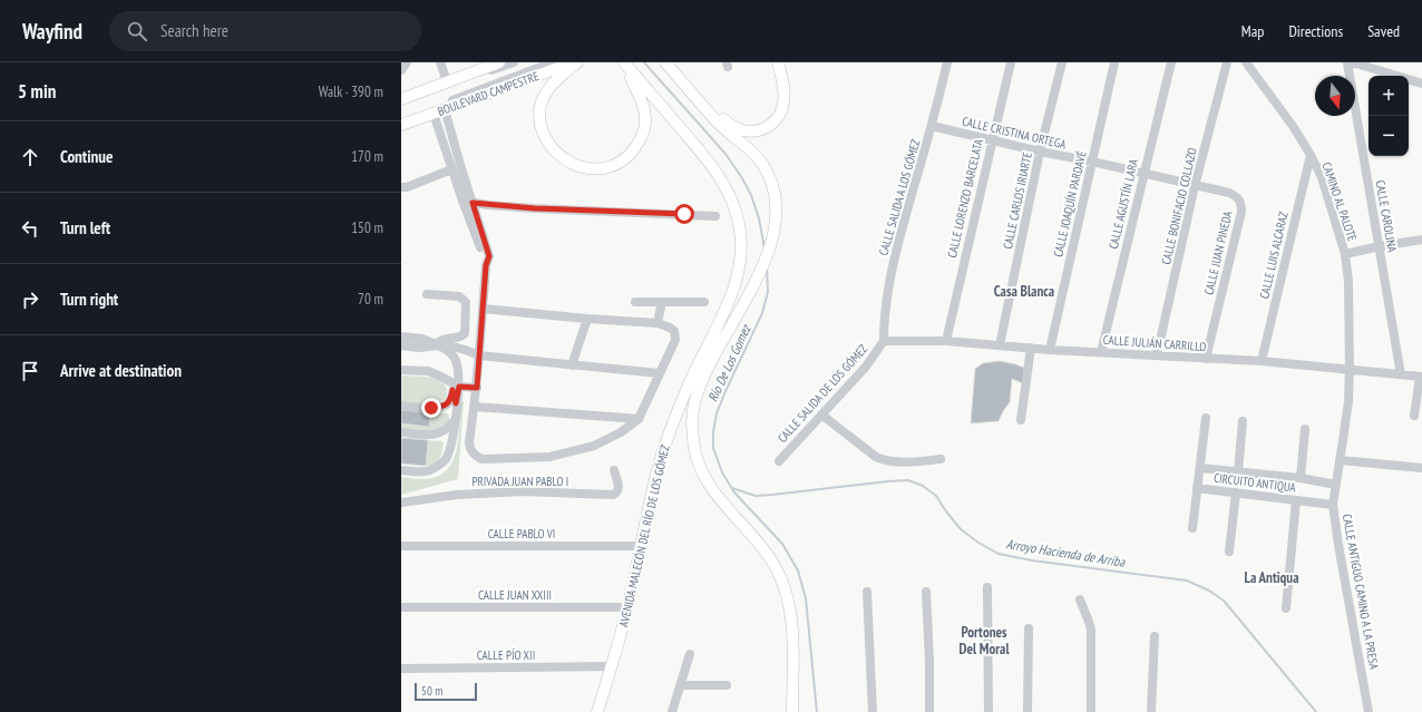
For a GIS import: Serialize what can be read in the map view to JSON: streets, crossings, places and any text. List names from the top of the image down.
{
  "streets": {
    "main road": ["BOULEVARD CAMPESTRE", "AVENIDA MALECÓN DEL RÍO DE LOS GÓMEZ"],
    "street": [
      "CALLE CRISTINA ORTEGA",
      "CALLE SALIDA A LOS GÓMEZ",
      "CALLE LORENZO BARCELATA",
      "CALLE CARLOS IRIARTE",
      "CAMINO AL PALOTE",
      "CALLE JOAQUÍN PARDAVÉ",
      "CALLE AGUSTÍN LARA",
      "CALLE BONIFACIO COLLAZO",
      "CALLE CAROLINA",
      "CALLE JUAN PINEDA",
      "CALLE LUIS ALCARAZ",
      "CALLE JULIÁN CARRILLO",
      "CALLE SALIDA DE LOS GÓMEZ",
      "PRIVADA JUAN PABLO I",
      "CIRCUITO ANTIQUA",
      "CALLE PABLO VI",
      "CALLE ANTIGUO CAMINO A LA PRESA",
      "CALLE JUAN XXIII",
      "CALLE PÍO XII"
    ]
  },
  "crossings": [
    ["CALLE CRISTINA ORTEGA", "CALLE SALIDA A LOS GÓMEZ"],
    ["CALLE CRISTINA ORTEGA", "CALLE LORENZO BARCELATA"],
    ["CALLE CRISTINA ORTEGA", "CALLE CARLOS IRIARTE"],
    ["CALLE CRISTINA ORTEGA", "CALLE JOAQUÍN PARDAVÉ"],
    ["CALLE CRISTINA ORTEGA", "CALLE AGUSTÍN LARA"],
    ["CALLE CRISTINA ORTEGA", "CALLE BONIFACIO COLLAZO"],
    ["CALLE CRISTINA ORTEGA", "CALLE JUAN PINEDA"],
    ["CALLE SALIDA A LOS GÓMEZ", "CALLE JULIÁN CARRILLO"],
    ["CALLE SALIDA A LOS GÓMEZ", "CALLE SALIDA DE LOS GÓMEZ"],
    ["CALLE LORENZO BARCELATA", "CALLE JULIÁN CARRILLO"],
    ["CALLE CARLOS IRIARTE", "CALLE JULIÁN CARRILLO"],
    ["CAMINO AL PALOTE", "CALLE LUIS ALCARAZ"],
    ["CAMINO AL PALOTE", "CALLE JULIÁN CARRILLO"],
    ["CAMINO AL PALOTE", "CALLE ANTIGUO CAMINO A LA PRESA"],
    ["CALLE JOAQUÍN PARDAVÉ", "CALLE JULIÁN CARRILLO"],
    ["CALLE AGUSTÍN LARA", "CALLE JULIÁN CARRILLO"],
    ["CALLE BONIFACIO COLLAZO", "CALLE JUAN PINEDA"],
    ["CALLE BONIFACIO COLLAZO", "CALLE JULIÁN CARRILLO"],
    ["CALLE CAROLINA", "CALLE JULIÁN CARRILLO"],
    ["CALLE JUAN PINEDA", "CALLE JULIÁN CARRILLO"],
    ["CALLE LUIS ALCARAZ", "CALLE JULIÁN CARRILLO"],
    ["CALLE JULIÁN CARRILLO", "CALLE SALIDA DE LOS GÓMEZ"],
    ["CALLE JULIÁN CARRILLO", "CALLE ANTIGUO CAMINO A LA PRESA"],
    ["CIRCUITO ANTIQUA", "CALLE ANTIGUO CAMINO A LA PRESA"],
    ["CALLE PABLO VI", "AVENIDA MALECÓN DEL RÍO DE LOS GÓMEZ"],
    ["AVENIDA MALECÓN DEL RÍO DE LOS GÓMEZ", "CALLE JUAN XXIII"],
    ["AVENIDA MALECÓN DEL RÍO DE LOS GÓMEZ", "CALLE PÍO XII"]
  ],
  "districts": ["Casa Blanca", "La Antiqua", "Portones Del Moral"],
  "water": ["Rio De Los Gomez", "Arroyo Hacienda de Arriba"],
  "scale_bar": "50 m",
  "north": "bottom",
  "page": {
    "header": "Wayfind",
    "search": "Search here",
    "nav": ["Map", "Directions", "Saved"],
    "heading": ["5 min", "Walk · 390 m"],
    "map_buttons": ["+", "−"],
    "list": [
      ["Continue", "170 m"],
      ["Turn left", "150 m"],
      ["Turn right", "70 m"],
      "Arrive at destination"
    ],
    "scale": "50 m"
  }
}
